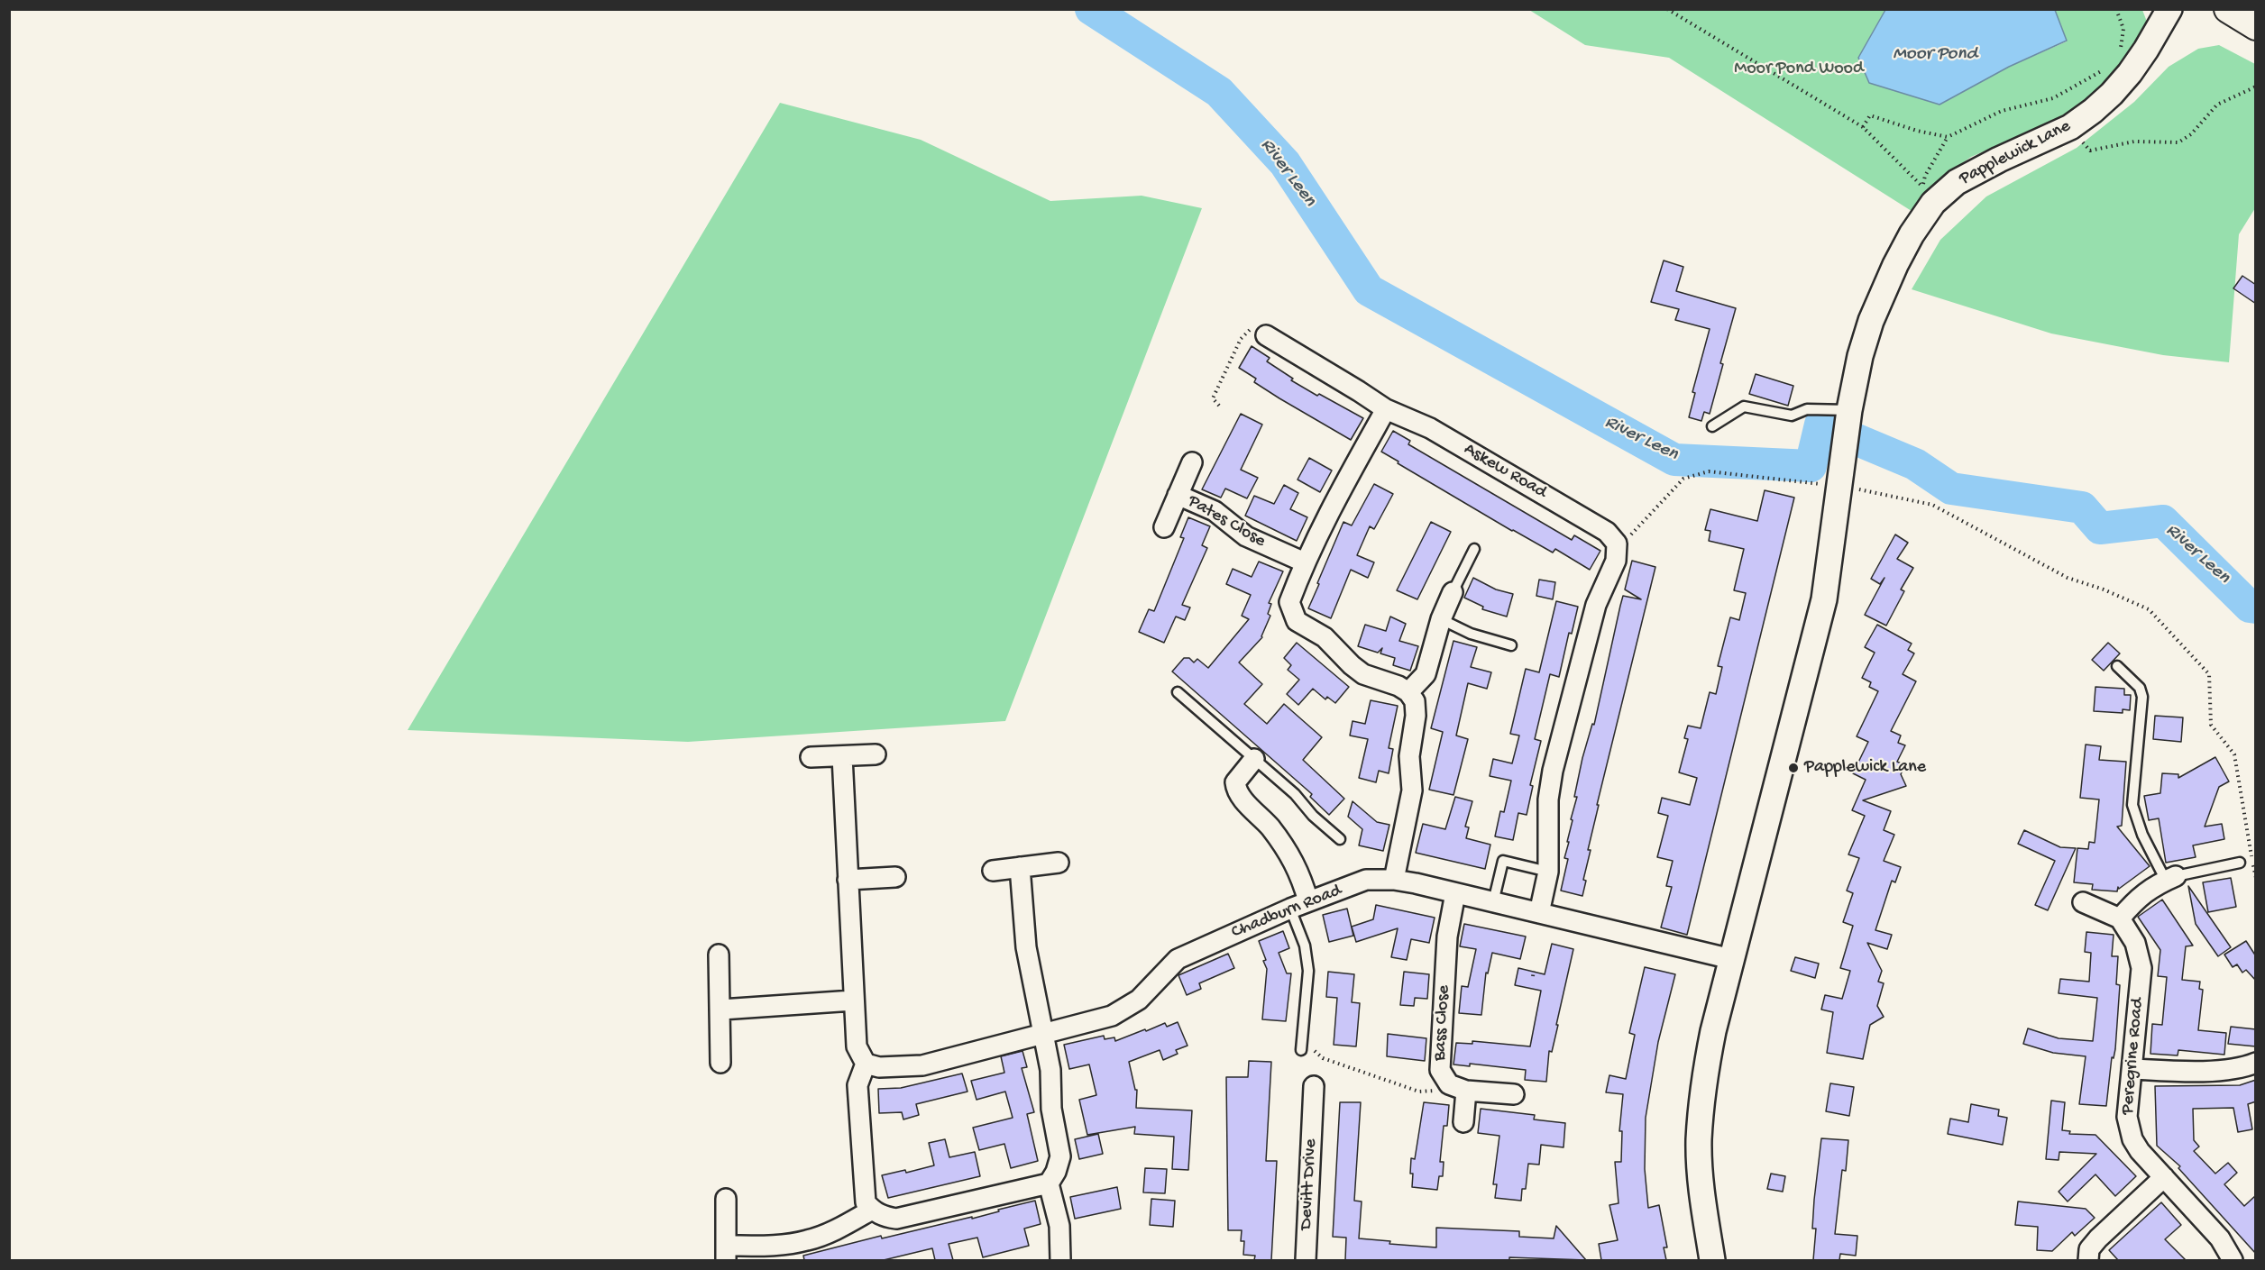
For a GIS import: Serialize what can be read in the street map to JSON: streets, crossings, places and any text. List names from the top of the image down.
{
  "streets": {
    "street": [
      "Papplewick Lane",
      "Askew Road",
      "Pates Close",
      "Chadburn Road",
      "Bass Close",
      "Peregrine Road",
      "Devitt Drive"
    ]
  },
  "crossings": [
    ["Papplewick Lane", "Chadburn Road"],
    ["Chadburn Road", "Bass Close"]
  ],
  "water": ["Moor Pond", "River Leen"],
  "parks": ["Moor Pond Wood"],
  "places": ["Papplewick Lane"]
}
